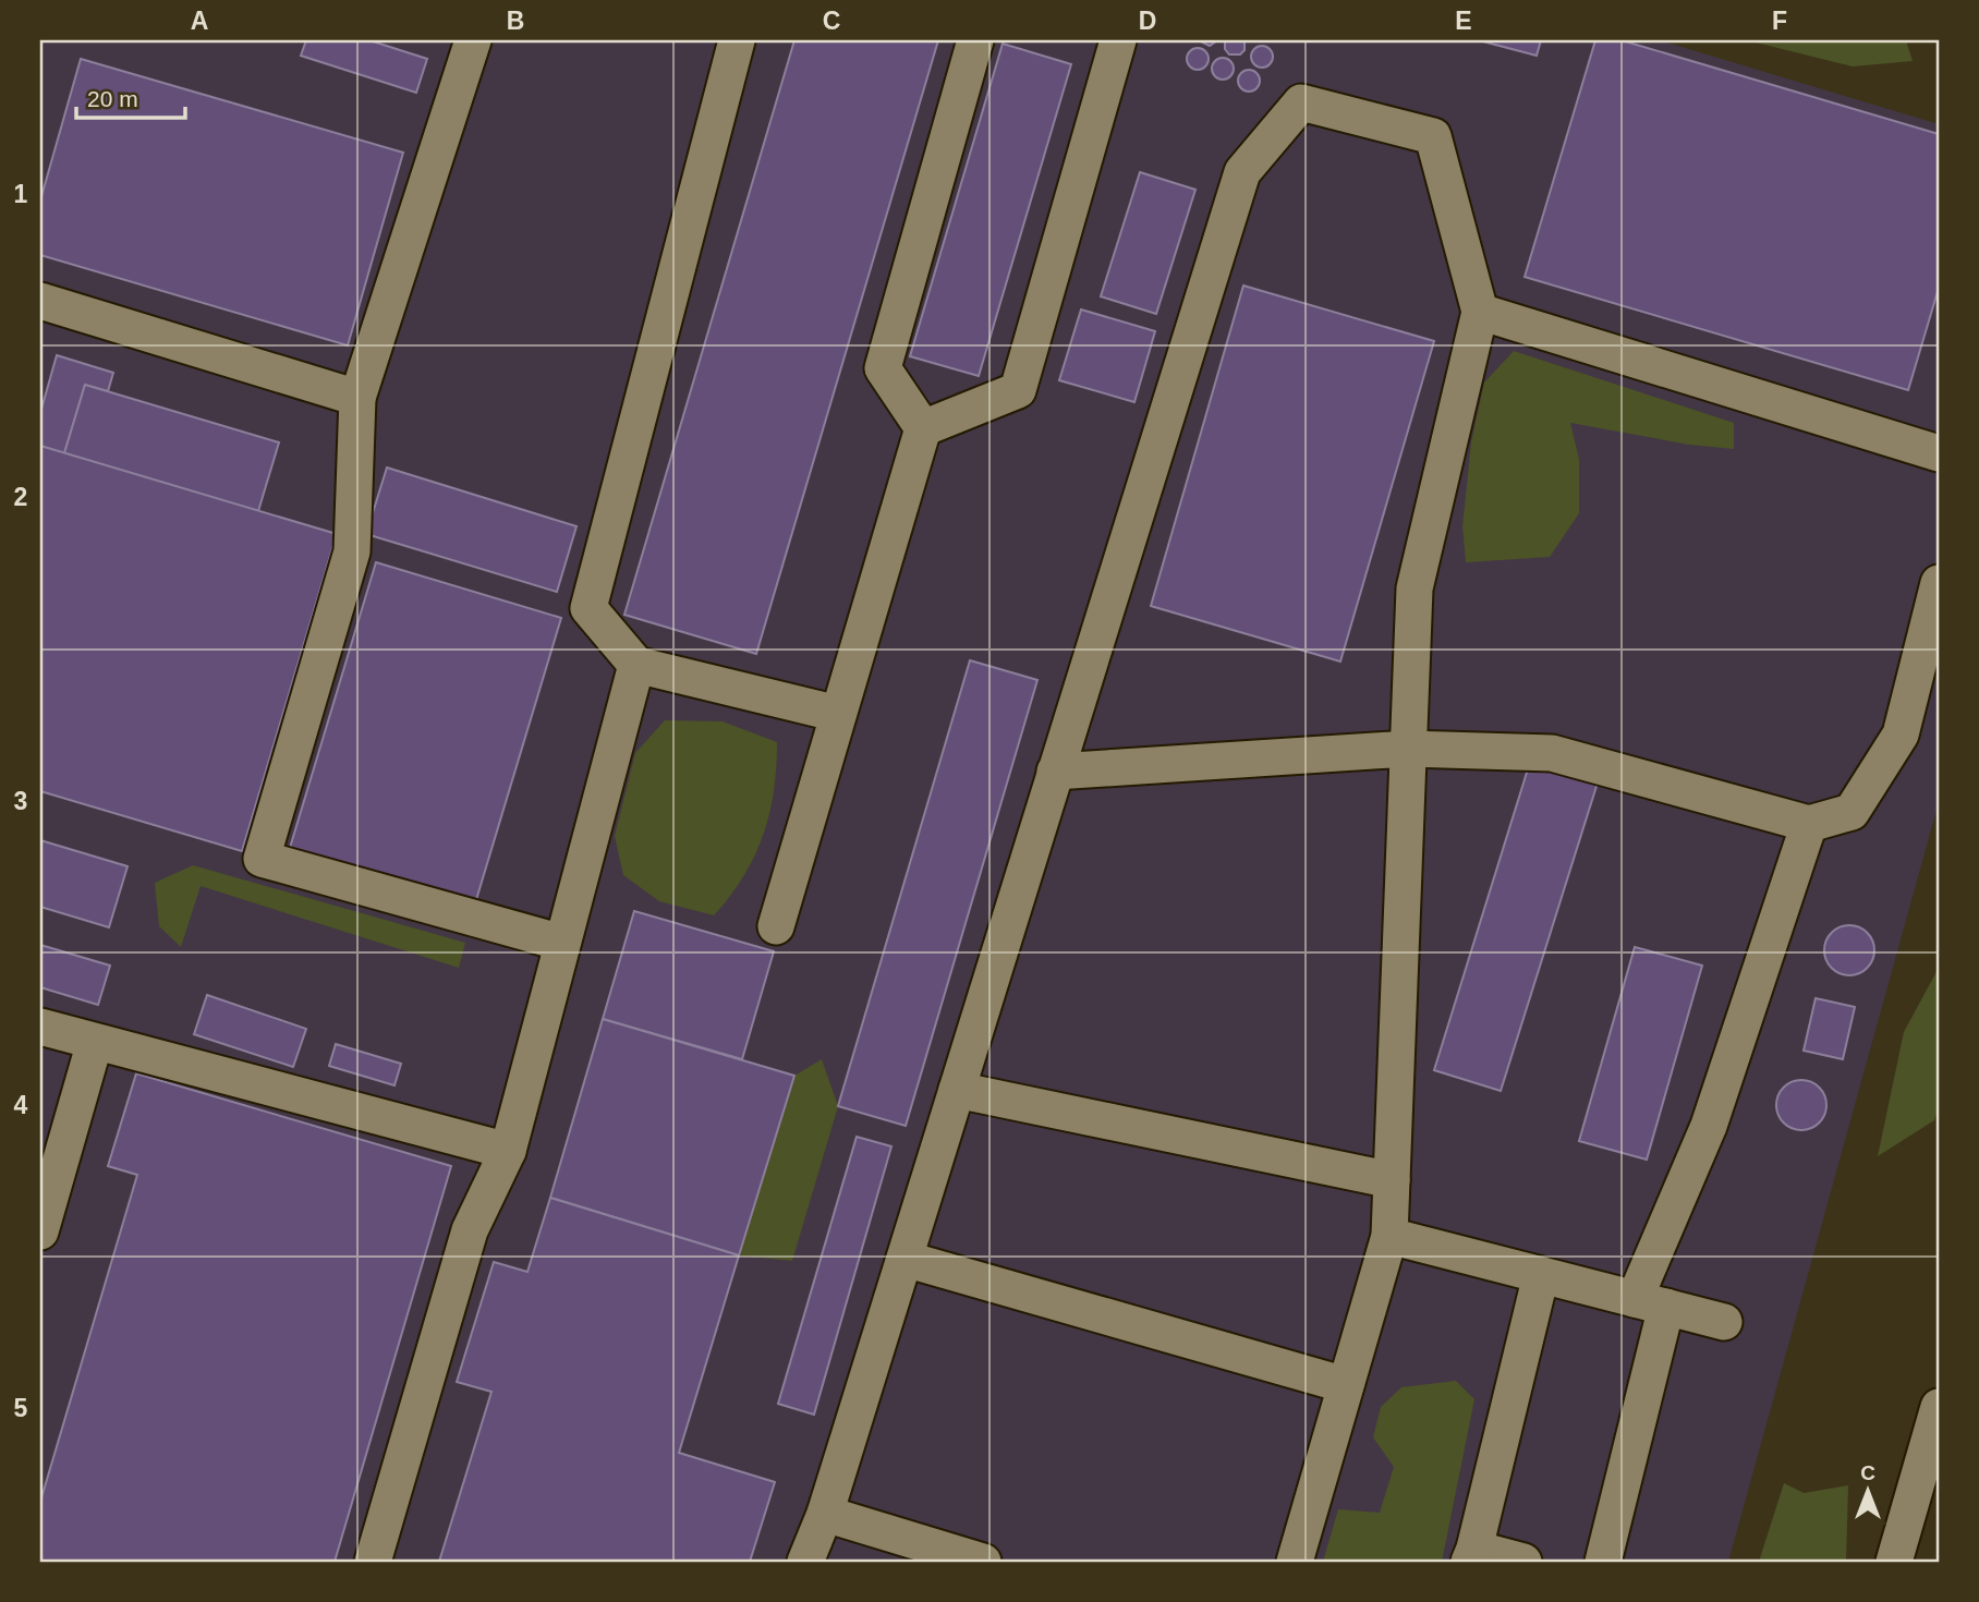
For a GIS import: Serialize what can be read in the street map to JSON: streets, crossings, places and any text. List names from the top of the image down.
{
  "scale_bar": "20 m",
  "north": "top",
  "grid": {
    "columns": [
      "A",
      "B",
      "C",
      "D",
      "E",
      "F"
    ],
    "rows": [
      "1",
      "2",
      "3",
      "4",
      "5"
    ]
  }
}
